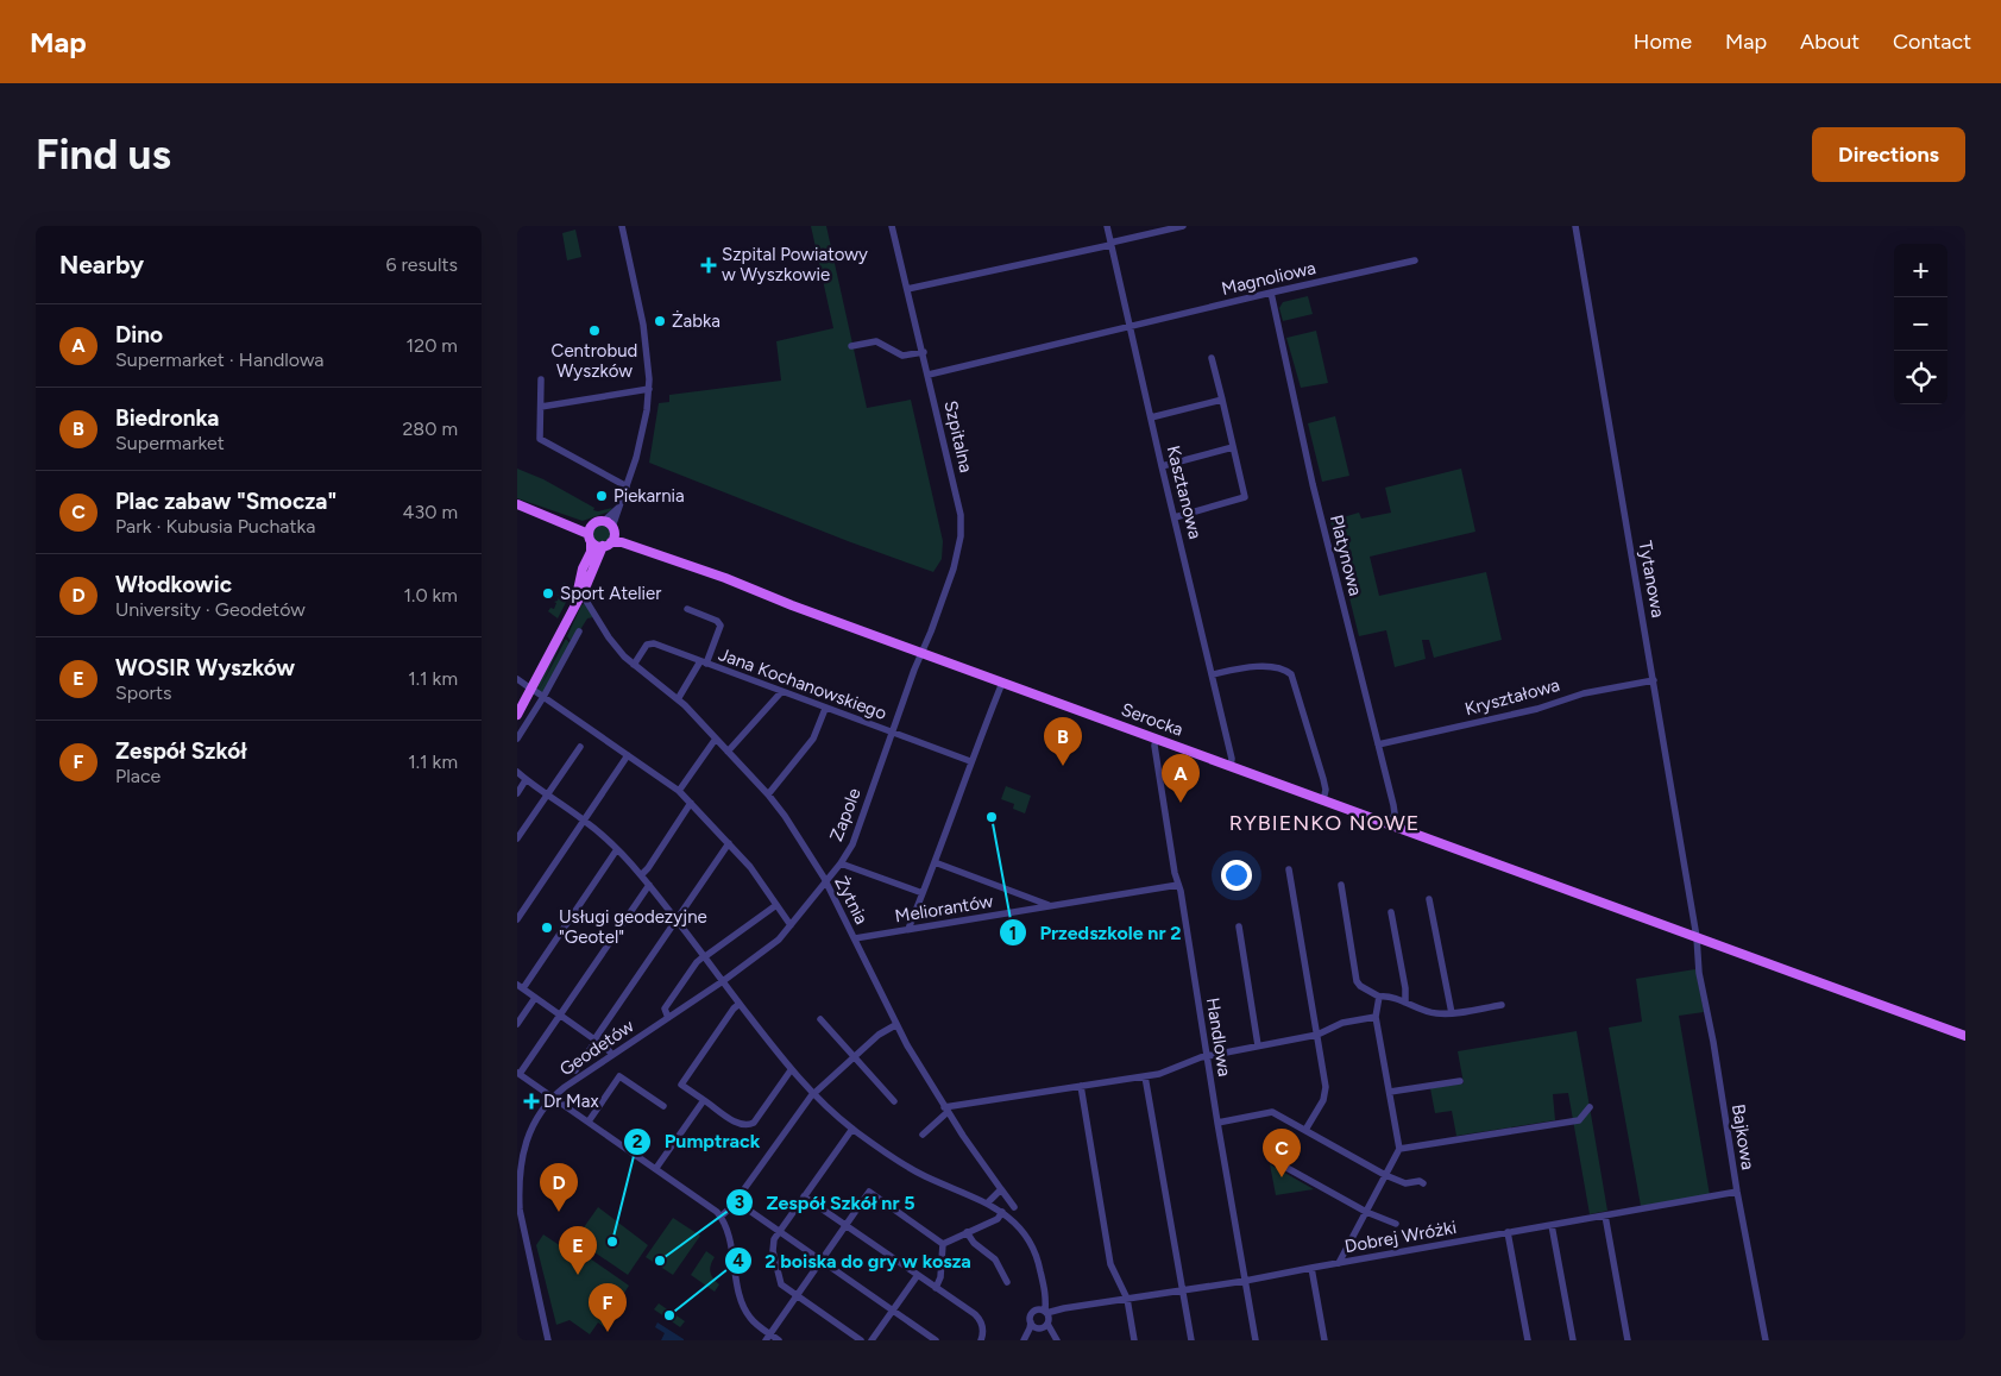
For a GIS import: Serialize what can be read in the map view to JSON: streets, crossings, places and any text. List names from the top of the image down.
{
  "streets": {
    "main road": ["Serocka"],
    "street": [
      "Magnoliowa",
      "Szpitalna",
      "Kasztanowa",
      "Platynowa",
      "Tytanowa",
      "Jana Kochanowskiego",
      "Kryształowa",
      "Zapole",
      "Żytnia",
      "Meliorantów",
      "Handlowa",
      "Geodetów",
      "Bajkowa",
      "Dobrej Wróżki"
    ]
  },
  "crossings": [
    ["Magnoliowa", "Szpitalna"],
    ["Magnoliowa", "Kasztanowa"],
    ["Magnoliowa", "Platynowa"],
    ["Szpitalna", "Serocka"],
    ["Szpitalna", "Zapole"],
    ["Kasztanowa", "Serocka"],
    ["Platynowa", "Kryształowa"],
    ["Platynowa", "Serocka"],
    ["Tytanowa", "Kryształowa"],
    ["Tytanowa", "Serocka"],
    ["Tytanowa", "Bajkowa"],
    ["Jana Kochanowskiego", "Zapole"],
    ["Jana Kochanowskiego", "Żytnia"],
    ["Serocka", "Zapole"],
    ["Serocka", "Handlowa"],
    ["Serocka", "Bajkowa"],
    ["Zapole", "Żytnia"],
    ["Zapole", "Geodetów"],
    ["Żytnia", "Meliorantów"],
    ["Meliorantów", "Handlowa"],
    ["Handlowa", "Dobrej Wróżki"],
    ["Bajkowa", "Dobrej Wróżki"]
  ],
  "districts": ["RYBIENKO NOWE"],
  "places": {
    "health": ["Szpital Powiatowy w Wyszkowie", "Dr Max"],
    "other": [
      "Żabka",
      "Centrobud Wyszków",
      "Piekarnia",
      "Sport Atelier",
      "Przedszkole nr 2",
      "Usługi geodezyjne \"Geotel\"",
      "Pumptrack",
      "Zespół Szkół nr 5",
      "2 boiska do gry w kosza"
    ]
  },
  "page": {
    "header": "Map",
    "nav": [
      "Home",
      "Map",
      "About",
      "Contact"
    ],
    "buttons": "Directions",
    "title": "Find us",
    "heading": ["Nearby", "6 results"],
    "map_buttons": ["+", "−"],
    "list": [
      {
        "mark": "A",
        "name": "Dino",
        "note": "Supermarket · Handlowa",
        "value": "120 m"
      },
      {
        "mark": "B",
        "name": "Biedronka",
        "note": "Supermarket",
        "value": "280 m"
      },
      {
        "mark": "C",
        "name": "Plac zabaw \"Smocza\"",
        "note": "Park · Kubusia Puchatka",
        "value": "430 m"
      },
      {
        "mark": "D",
        "name": "Włodkowic",
        "note": "University · Geodetów",
        "value": "1.0 km"
      },
      {
        "mark": "E",
        "name": "WOSIR Wyszków",
        "note": "Sports",
        "value": "1.1 km"
      },
      {
        "mark": "F",
        "name": "Zespół Szkół",
        "note": "Place",
        "value": "1.1 km"
      }
    ],
    "pins": [
      "B",
      "A",
      "C",
      "D",
      "E",
      "F"
    ]
  }
}
